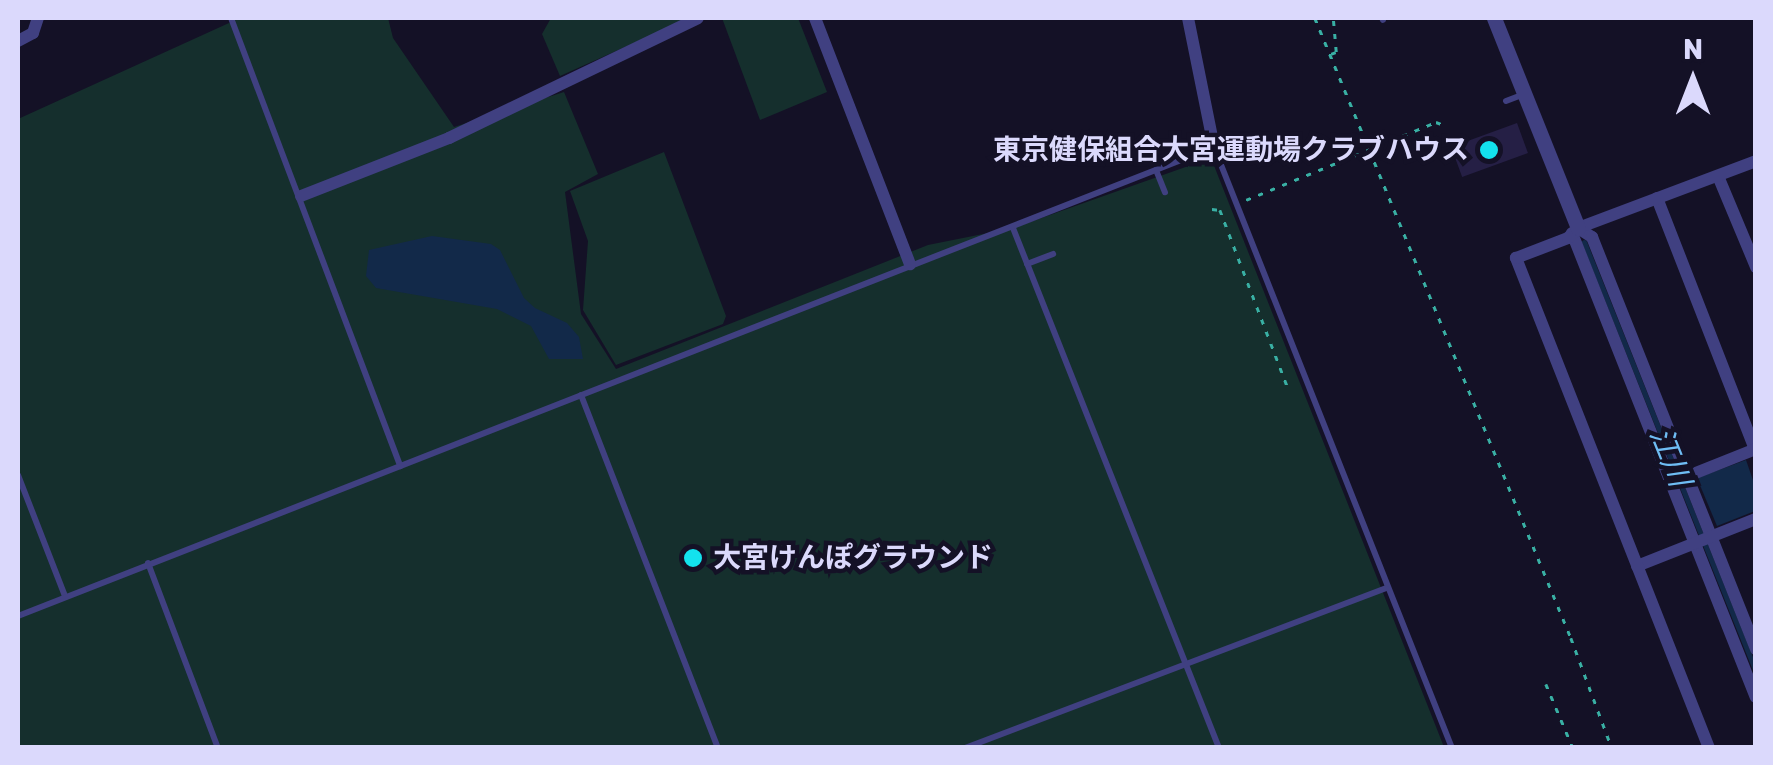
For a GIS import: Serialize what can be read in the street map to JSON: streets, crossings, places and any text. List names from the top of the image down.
{
  "water": ["江川"],
  "places": ["東京健保組合大宮運動場クラブハウス", "大宮けんぽグラウンド"],
  "north": "top"
}
